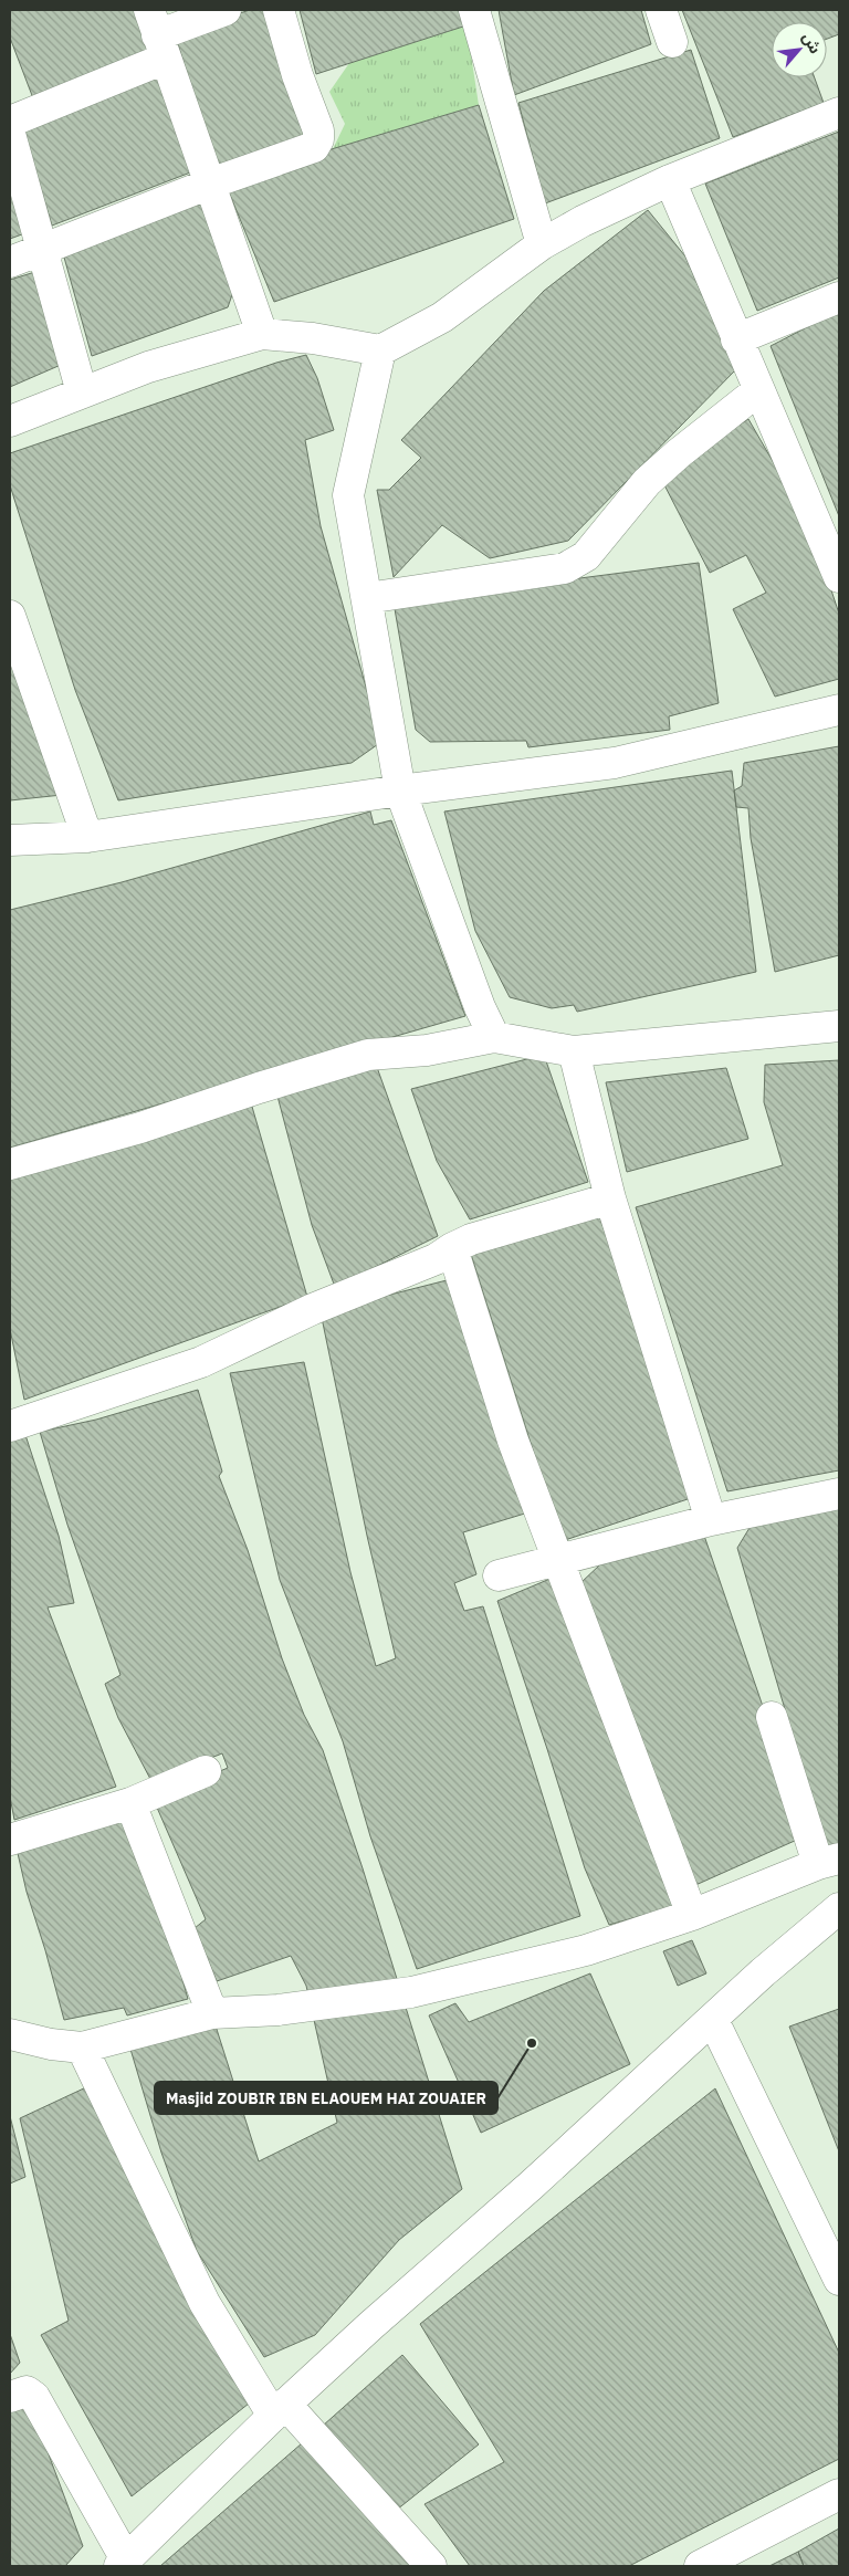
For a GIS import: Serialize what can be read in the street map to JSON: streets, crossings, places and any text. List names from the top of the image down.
{
  "places": ["Masjid ZOUBIR IBN ELAOUEM HAI ZOUAIER"],
  "north": "top right"
}
